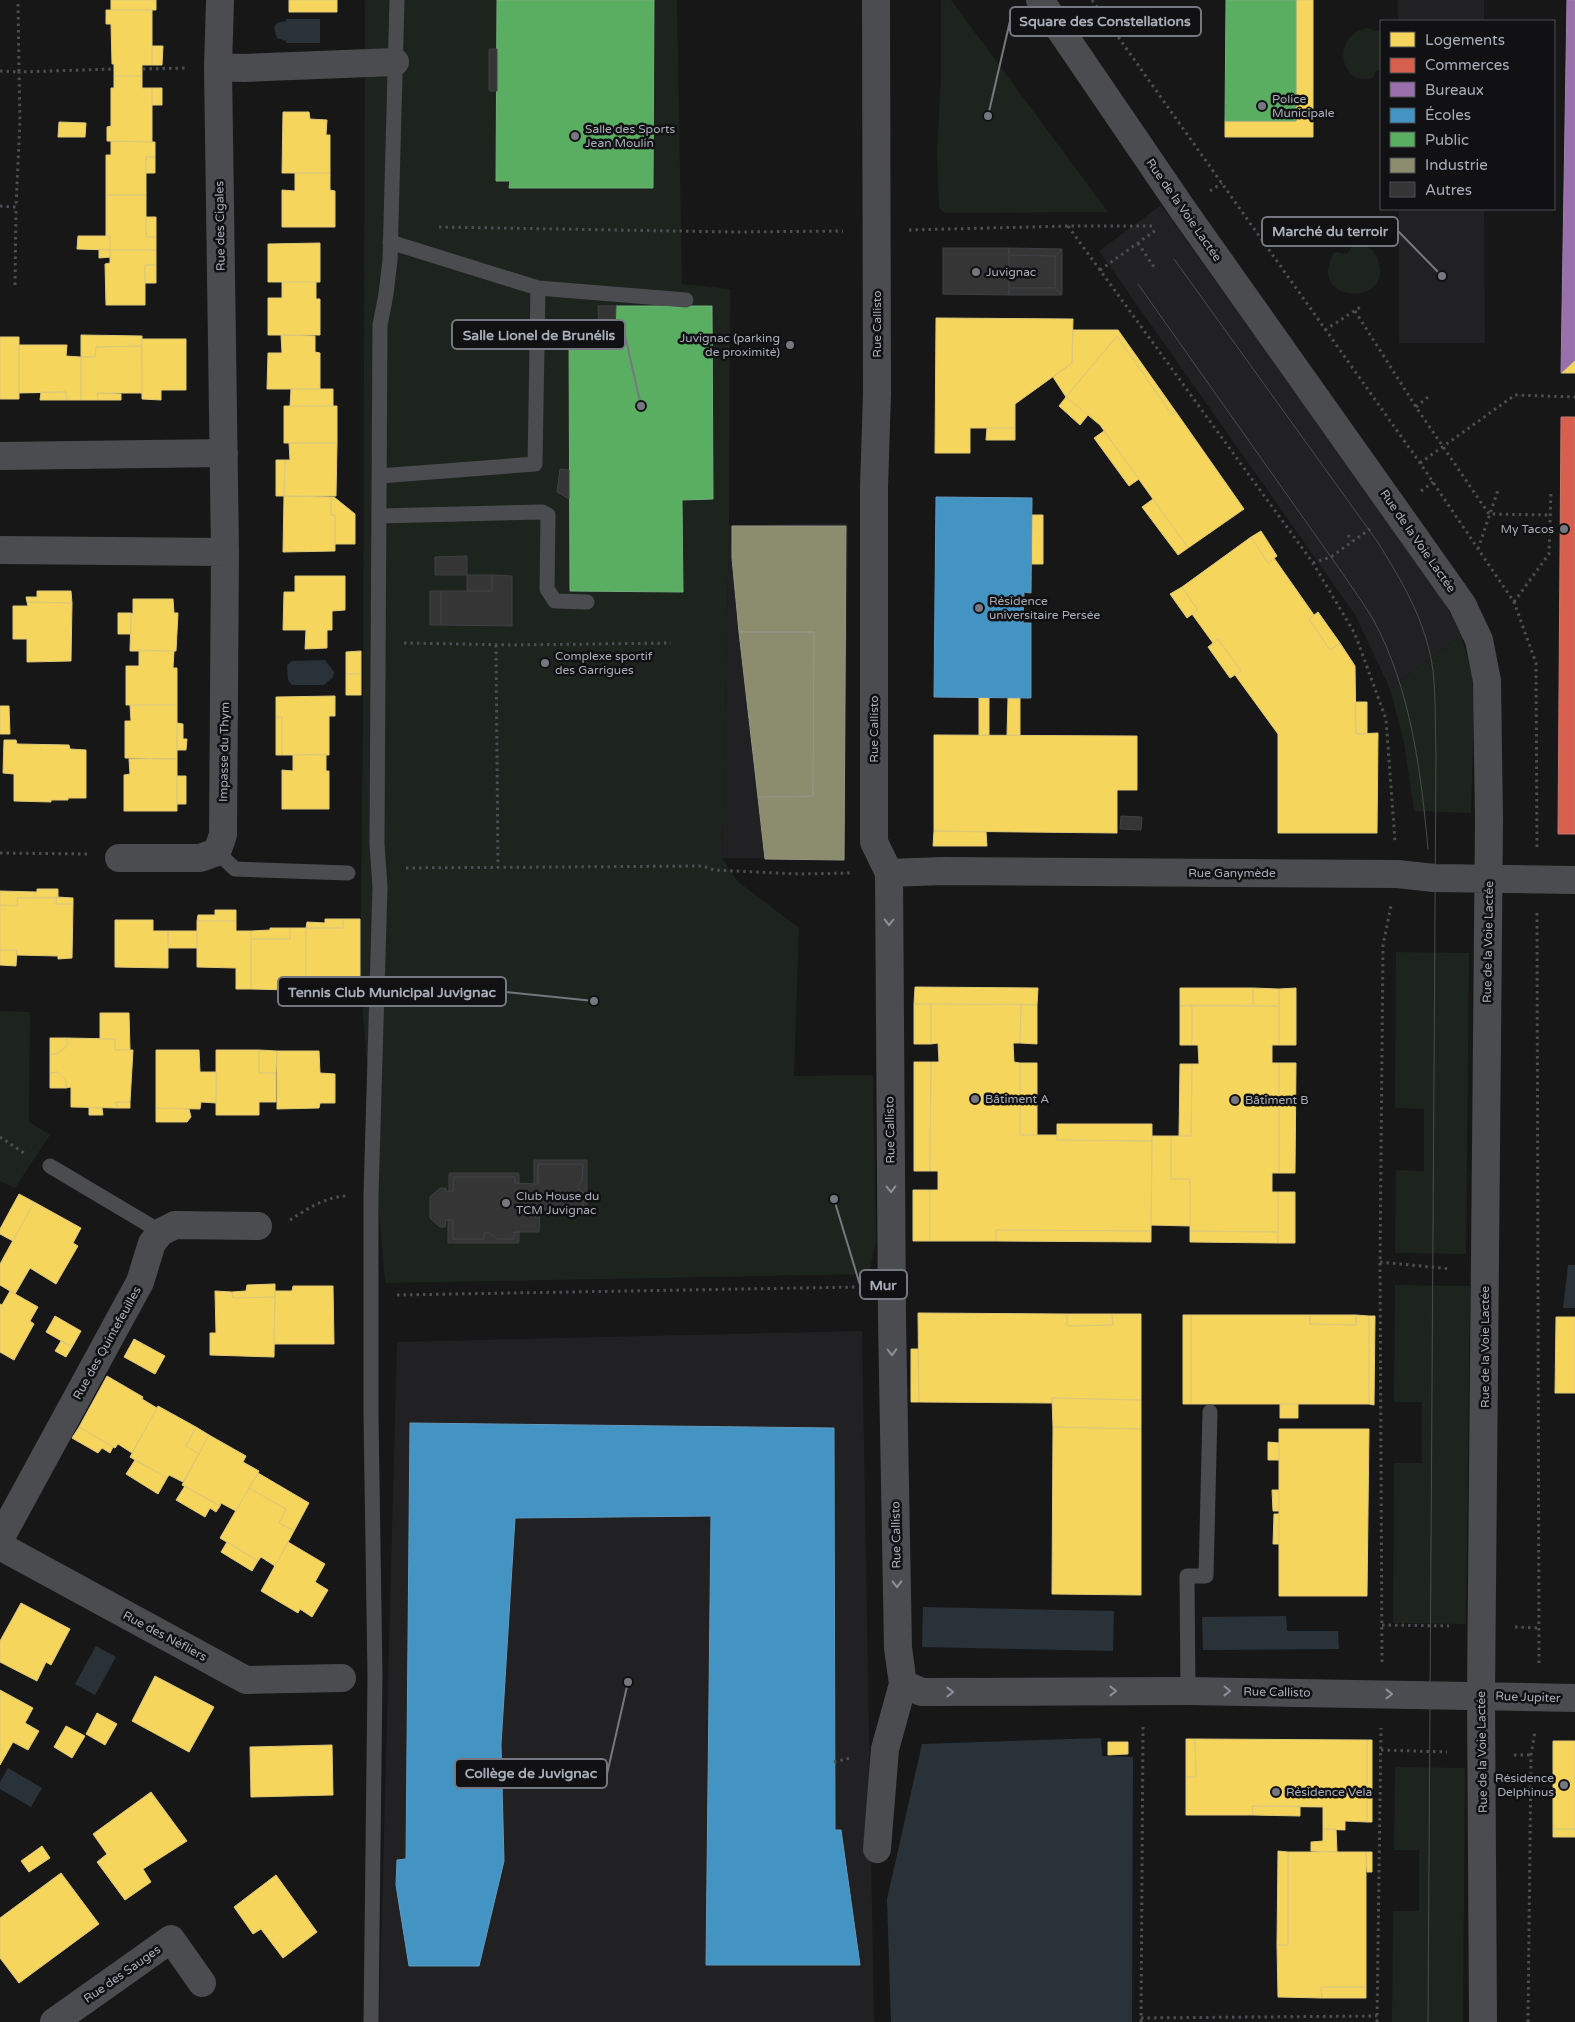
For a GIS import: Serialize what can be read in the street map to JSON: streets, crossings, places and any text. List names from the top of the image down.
{
  "streets": {
    "street": [
      "Rue de la Voie Lactée",
      "Rue des Cigales",
      "Rue Callisto",
      "Impasse du Thym",
      "Rue Ganymède",
      "Rue des Quintefeuilles",
      "Rue des Néfliers",
      "Rue Jupiter",
      "Rue des Sauges"
    ]
  },
  "crossings": [
    ["Rue de la Voie Lactée", "Rue Callisto"],
    ["Rue de la Voie Lactée", "Rue Ganymède"],
    ["Rue de la Voie Lactée", "Rue Jupiter"],
    ["Rue des Cigales", "Impasse du Thym"],
    ["Rue Callisto", "Rue Ganymède"],
    ["Rue Callisto", "Rue Jupiter"]
  ],
  "places": [
    "Police Municipale",
    "Square des Constellations",
    "Salle des Sports Jean Moulin",
    "Juvignac",
    "Marché du terroir",
    "Juvignac (parking de proximité)",
    "Salle Lionel de Brunélis",
    "My Tacos",
    "Résidence universitaire Persée",
    "Complexe sportif des Garrigues",
    "Tennis Club Municipal Juvignac",
    "Bâtiment A",
    "Bâtiment B",
    "Mur",
    "Club House du TCM Juvignac",
    "Collège de Juvignac",
    "Résidence Delphinus",
    "Résidence Vela"
  ],
  "legend": [
    "Logements",
    "Commerces",
    "Bureaux",
    "Écoles",
    "Public",
    "Industrie",
    "Autres"
  ]
}
